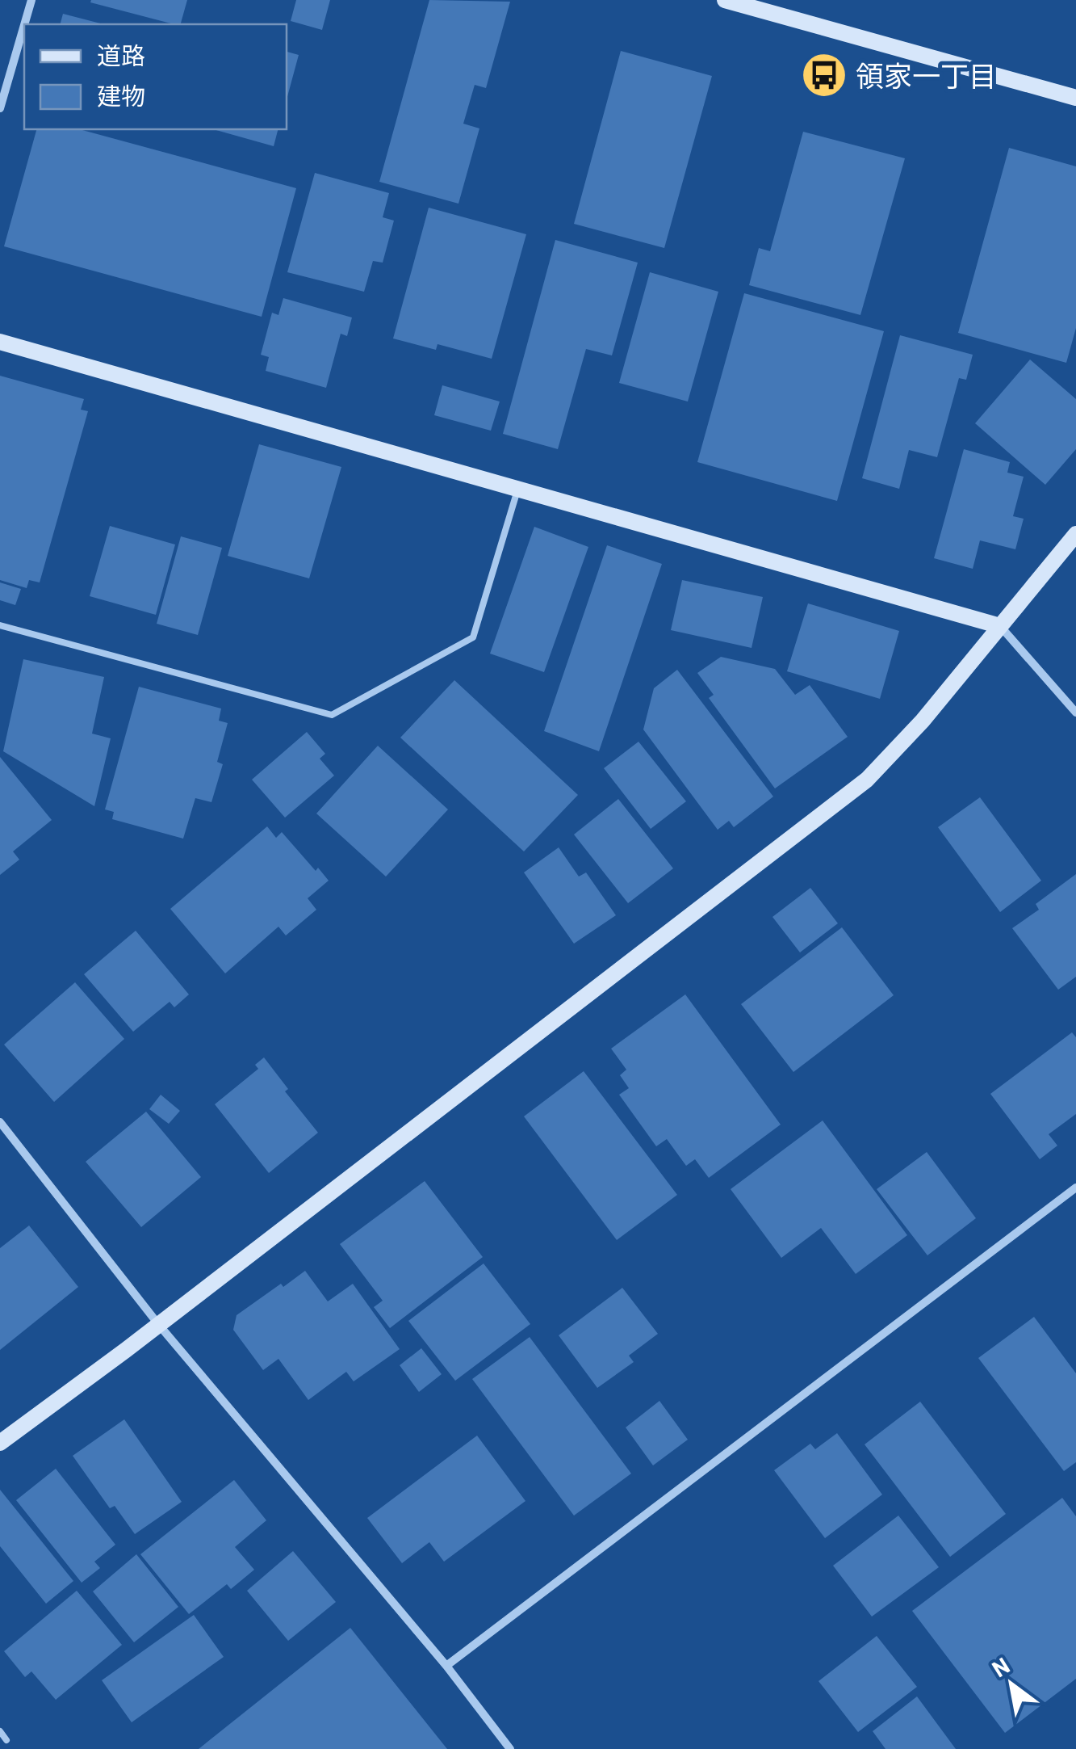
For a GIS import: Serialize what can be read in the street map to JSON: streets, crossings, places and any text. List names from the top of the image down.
{
  "places": {
    "bus stop": ["領家一丁目"]
  },
  "legend": ["道路", "建物"],
  "north": "top left"
}
